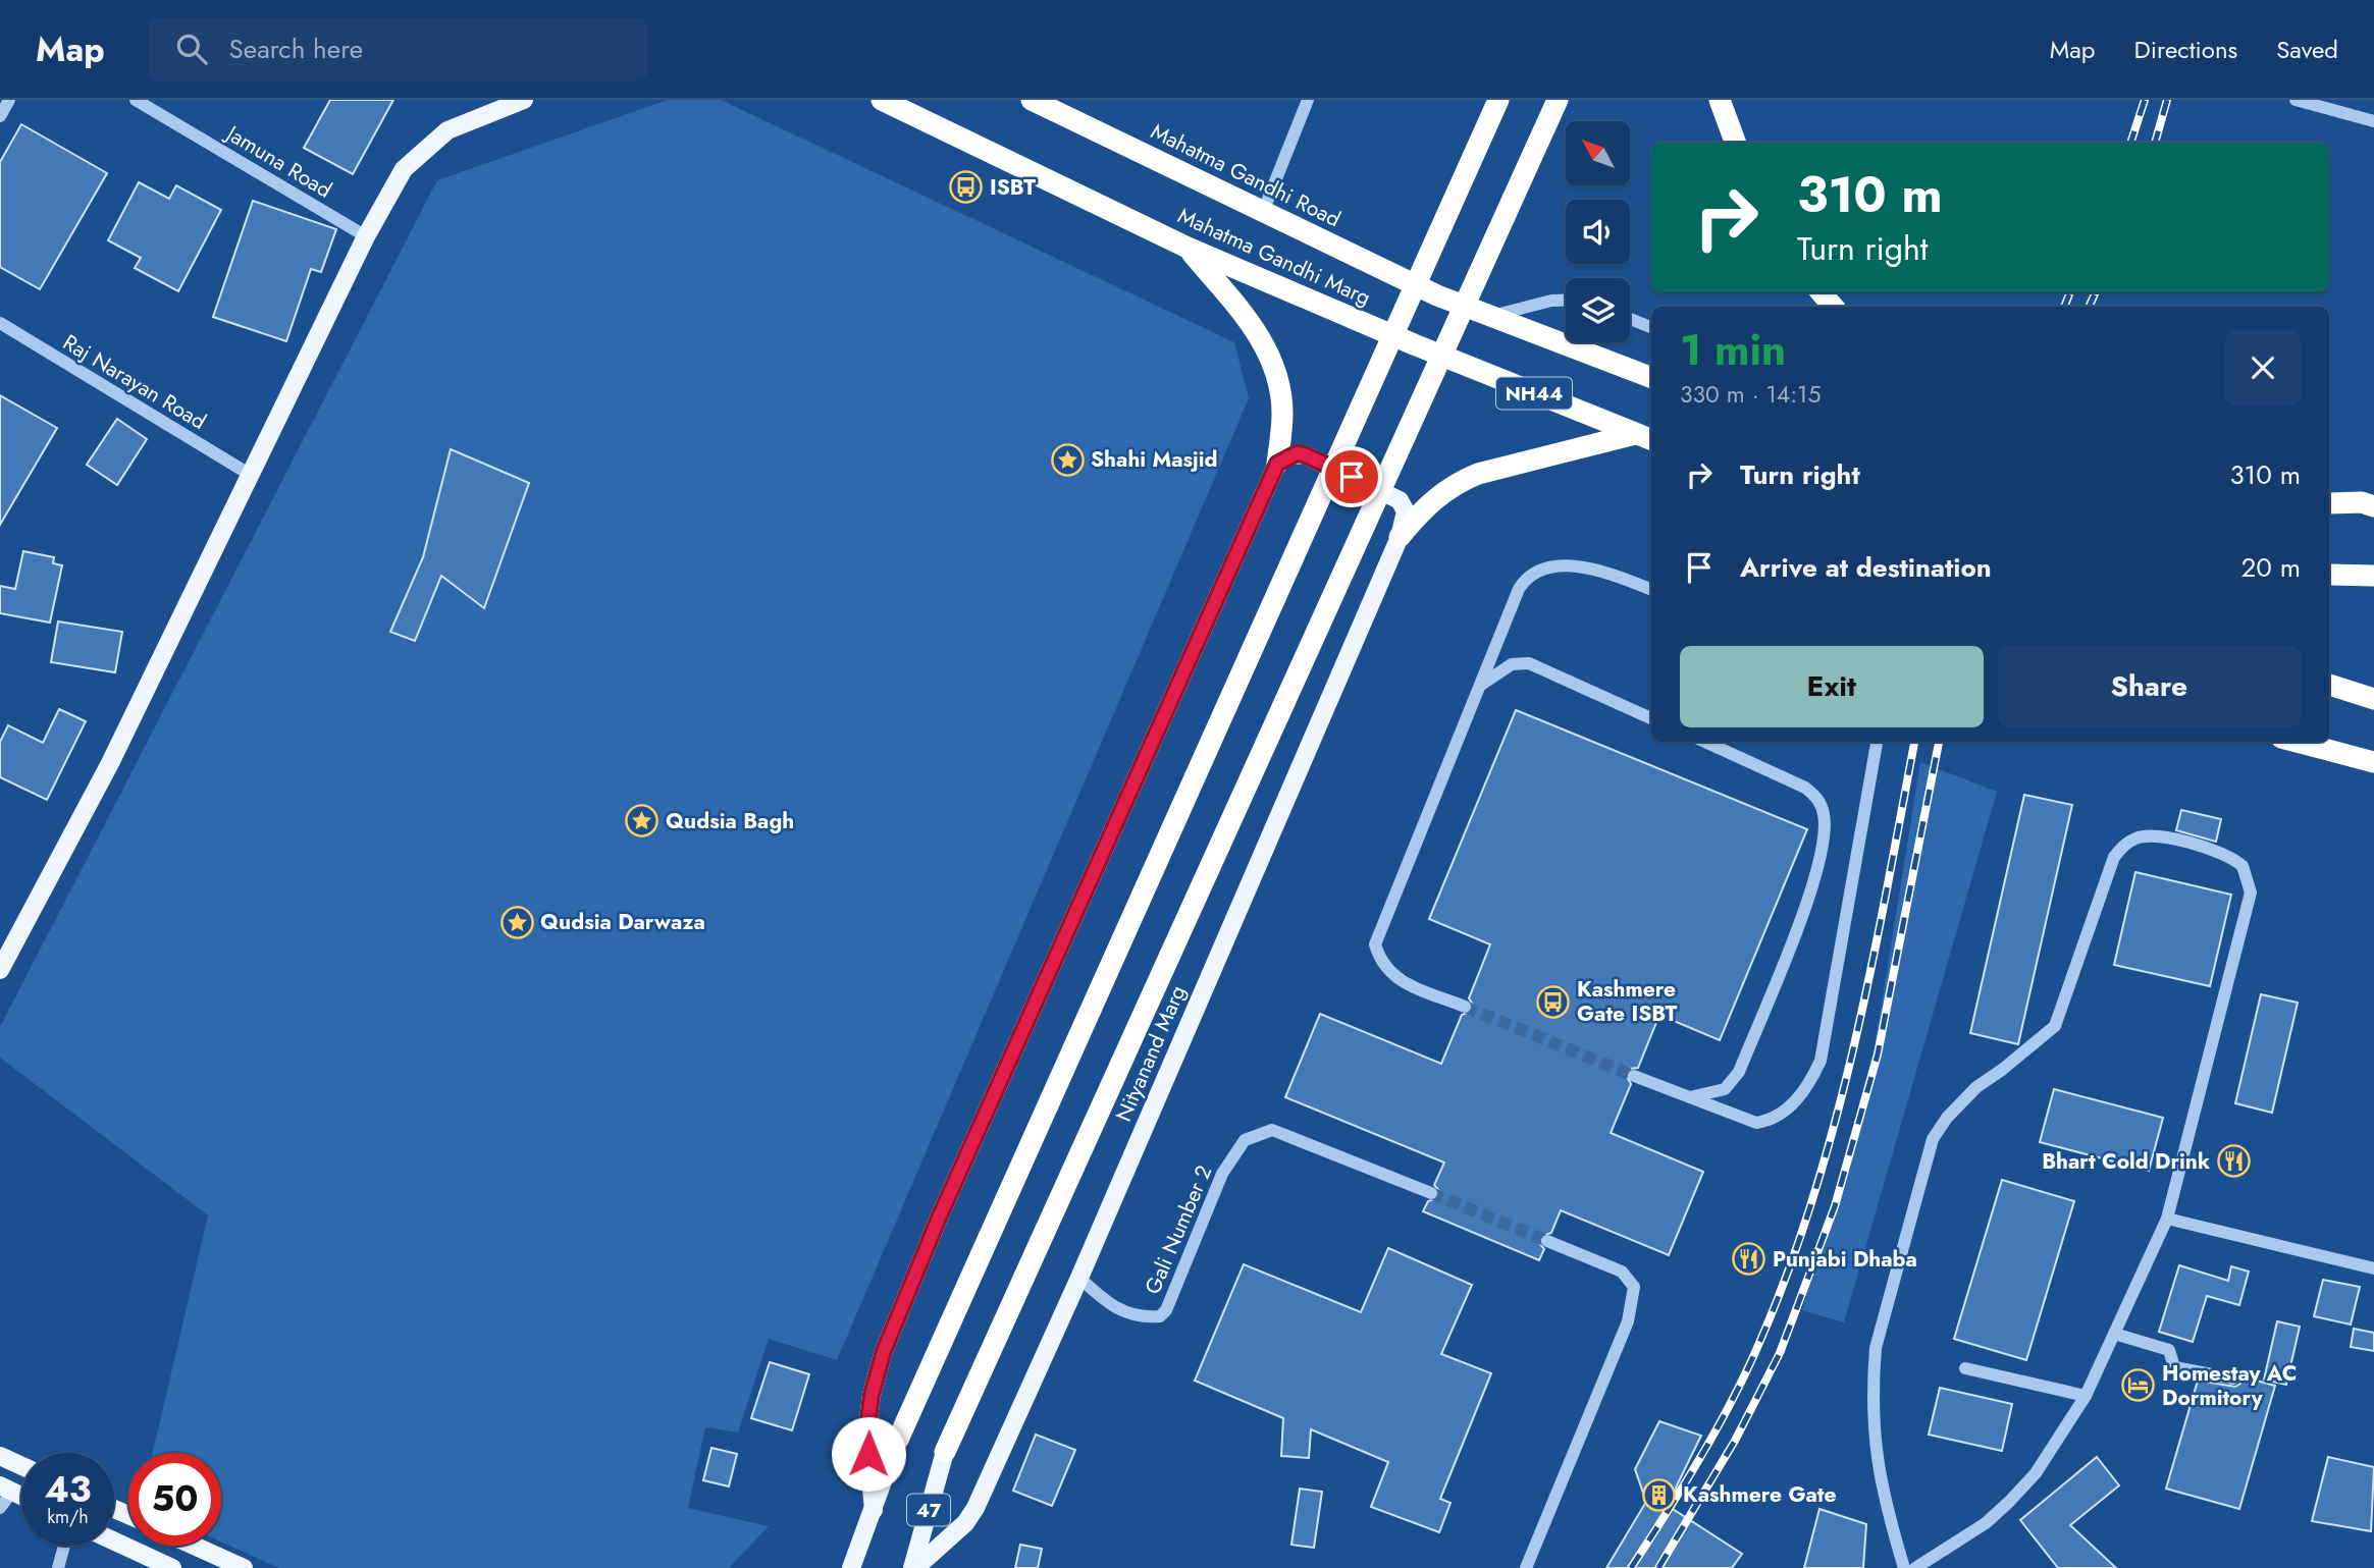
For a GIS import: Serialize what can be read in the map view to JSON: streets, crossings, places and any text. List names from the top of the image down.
{
  "streets": {
    "highway": ["Mahatma Gandhi Road", "Mahatma Gandhi Marg", "NH44"],
    "main road": ["Nityanand Marg", "47"],
    "street": ["Jamuna Road", "Raj Narayan Road", "Gali Number 2"]
  },
  "crossings": [
    ["Nityanand Marg", "Gali Number 2"]
  ],
  "places": {
    "bus stop": ["ISBT", "Kashmere Gate ISBT"],
    "place": ["Shahi Masjid", "Qudsia Bagh", "Qudsia Darwaza"],
    "restaurant": ["Bhart Cold Drink", "Punjabi Dhaba"],
    "hotel": ["Homestay AC Dormitory"],
    "building": ["Kashmere Gate"]
  },
  "north": "top left",
  "page": {
    "header": "Map",
    "search": "Search here",
    "nav": ["Map", "Directions", "Saved"],
    "turn": ["310 m", "Turn right"],
    "heading": ["1 min", "330 m · 14:15"],
    "list": [
      {
        "name": "Turn right",
        "value": "310 m"
      },
      {
        "name": "Arrive at destination",
        "value": "20 m"
      }
    ],
    "buttons": ["Exit", "Share"],
    "speed": "43 km/h",
    "limit": "50"
  }
}
